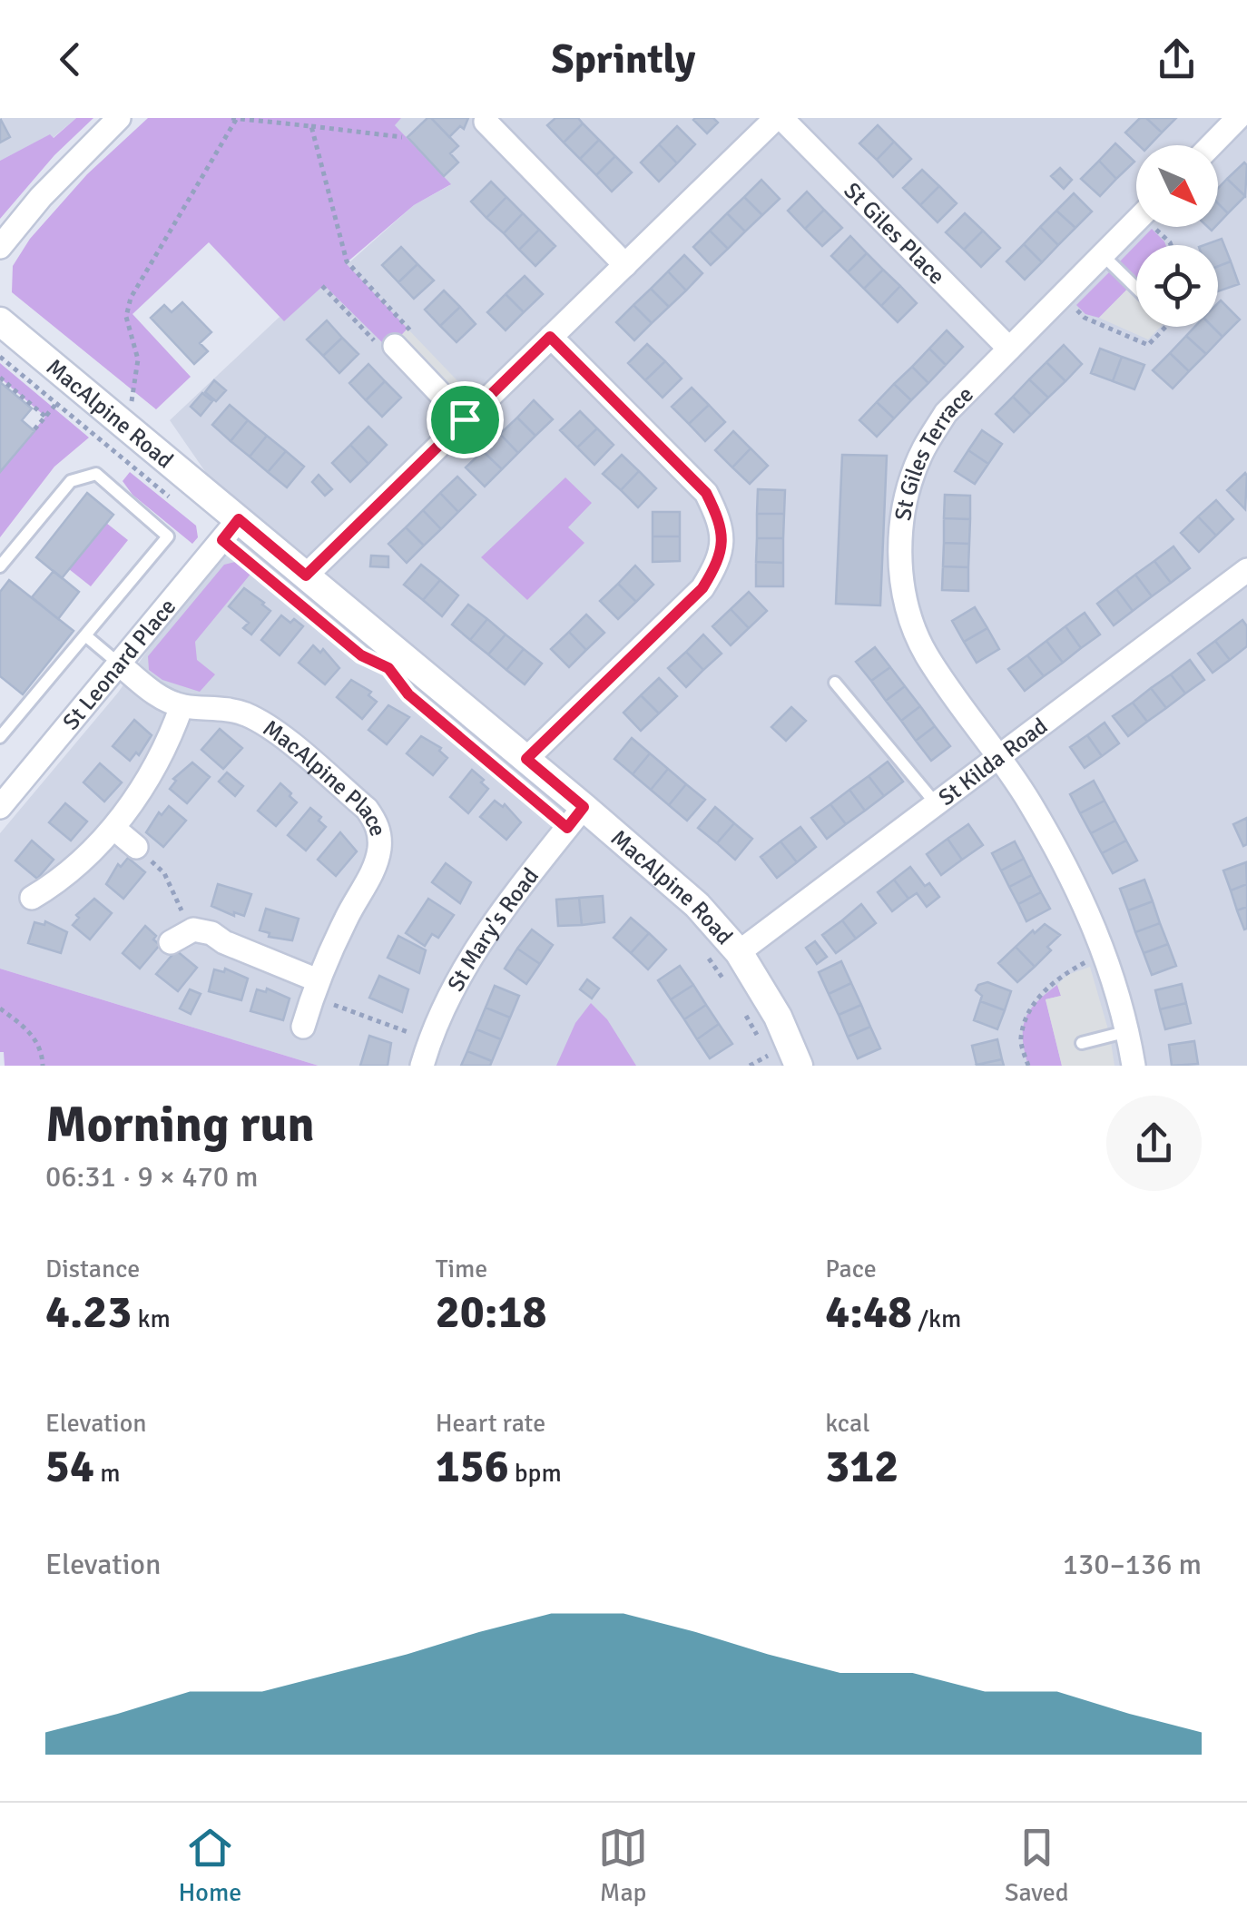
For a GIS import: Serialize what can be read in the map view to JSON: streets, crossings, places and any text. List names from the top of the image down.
{
  "streets": {
    "street": [
      "St Giles Place",
      "MacAlpine Road",
      "St Giles Terrace",
      "St Leonard Place",
      "St Kilda Road",
      "MacAlpine Place",
      "St Mary's Road"
    ]
  },
  "crossings": [
    ["St Giles Place", "St Giles Terrace"],
    ["MacAlpine Road", "St Leonard Place"],
    ["MacAlpine Road", "St Kilda Road"],
    ["MacAlpine Road", "St Mary's Road"],
    ["St Giles Terrace", "St Kilda Road"],
    ["St Leonard Place", "MacAlpine Place"]
  ],
  "north": "bottom right",
  "page": {
    "header": "Sprintly",
    "heading": ["Morning run", "06:31 · 9 × 470 m"],
    "stats": [
      ["Distance", "4.23 km"],
      ["Time", "20:18"],
      ["Pace", "4:48 /km"],
      ["Elevation", "54 m"],
      ["Heart rate", "156 bpm"],
      ["kcal", "312"]
    ],
    "chart": ["Elevation", "130–136 m"],
    "tabs": ["Home", "Map", "Saved"]
  }
}
